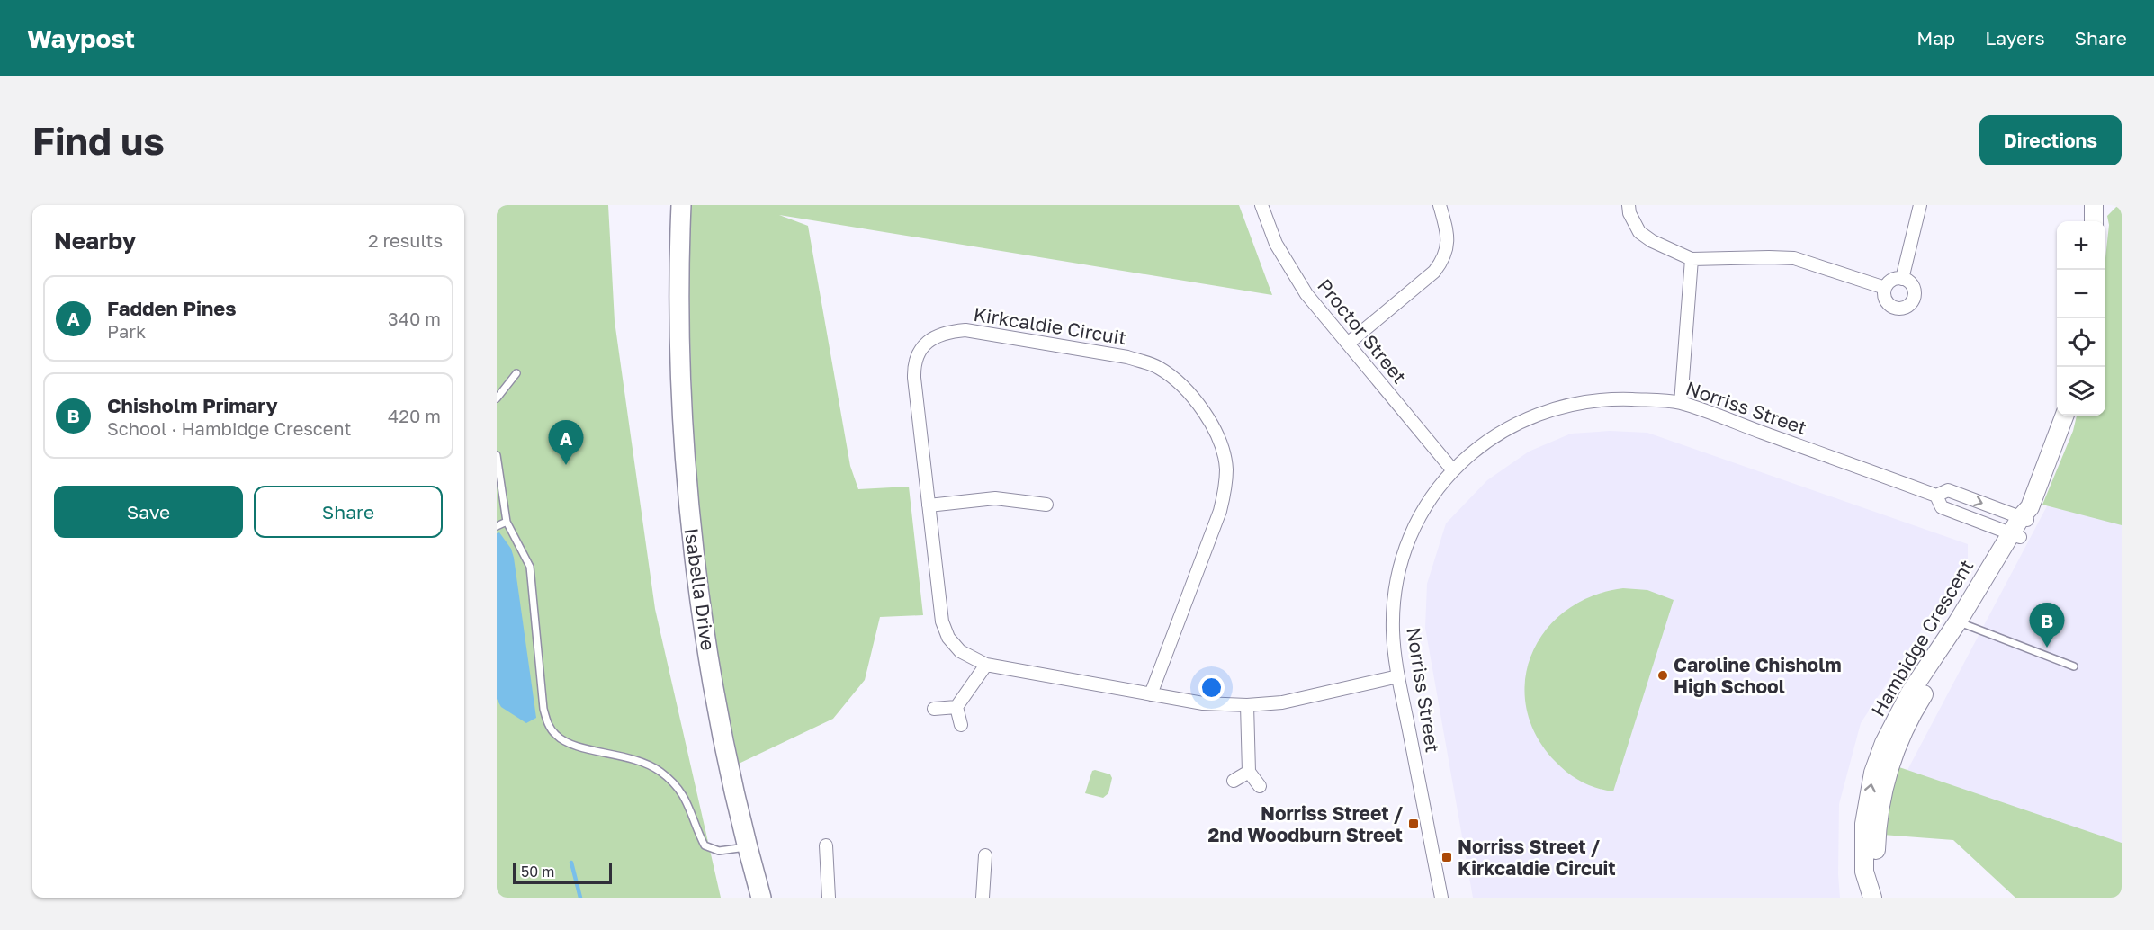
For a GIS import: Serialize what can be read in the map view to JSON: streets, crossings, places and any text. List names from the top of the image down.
{
  "streets": {
    "main road": ["Isabella Drive"],
    "street": [
      "Kirkcaldie Circuit",
      "Proctor Street",
      "Norriss Street",
      "Hambidge Crescent"
    ]
  },
  "crossings": [
    ["Kirkcaldie Circuit", "Norriss Street"],
    ["Proctor Street", "Norriss Street"],
    ["Norriss Street", "Hambidge Crescent"]
  ],
  "places": {
    "other": ["Caroline Chisholm High School"],
    "transit": ["Norriss Street / 2nd Woodburn Street", "Norriss Street / Kirkcaldie Circuit"]
  },
  "scale_bar": "50 m",
  "page": {
    "header": "Waypost",
    "nav": ["Map", "Layers", "Share"],
    "buttons": [
      "Directions",
      ["Save", "Share"]
    ],
    "title": "Find us",
    "heading": ["Nearby", "2 results"],
    "map_buttons": ["+", "−"],
    "list": [
      {
        "mark": "A",
        "name": "Fadden Pines",
        "note": "Park",
        "value": "340 m"
      },
      {
        "mark": "B",
        "name": "Chisholm Primary",
        "note": "School · Hambidge Crescent",
        "value": "420 m"
      }
    ],
    "pins": ["A", "B"],
    "scale": "50 m"
  }
}
